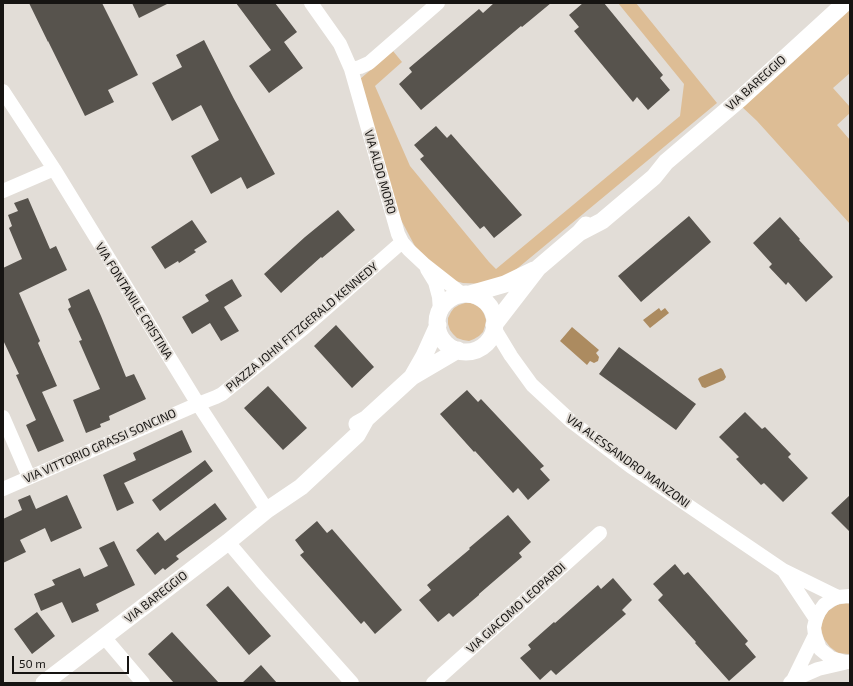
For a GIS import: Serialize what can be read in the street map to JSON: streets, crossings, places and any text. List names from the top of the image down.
{
  "streets": {
    "street": [
      "VIA BAREGGIO",
      "VIA ALDO MORO",
      "VIA FONTANILE CRISTINA",
      "PIAZZA JOHN FITZGERALD KENNEDY",
      "VIA VITTORIO GRASSI SONCINO",
      "VIA ALESSANDRO MANZONI",
      "VIA GIACOMO LEOPARDI"
    ]
  },
  "crossings": [
    ["VIA BAREGGIO", "VIA FONTANILE CRISTINA"],
    ["VIA BAREGGIO", "VIA ALESSANDRO MANZONI"],
    ["VIA ALDO MORO", "PIAZZA JOHN FITZGERALD KENNEDY"],
    ["VIA FONTANILE CRISTINA", "PIAZZA JOHN FITZGERALD KENNEDY"],
    ["VIA FONTANILE CRISTINA", "VIA VITTORIO GRASSI SONCINO"],
    ["PIAZZA JOHN FITZGERALD KENNEDY", "VIA VITTORIO GRASSI SONCINO"]
  ],
  "scale_bar": "50 m"
}
